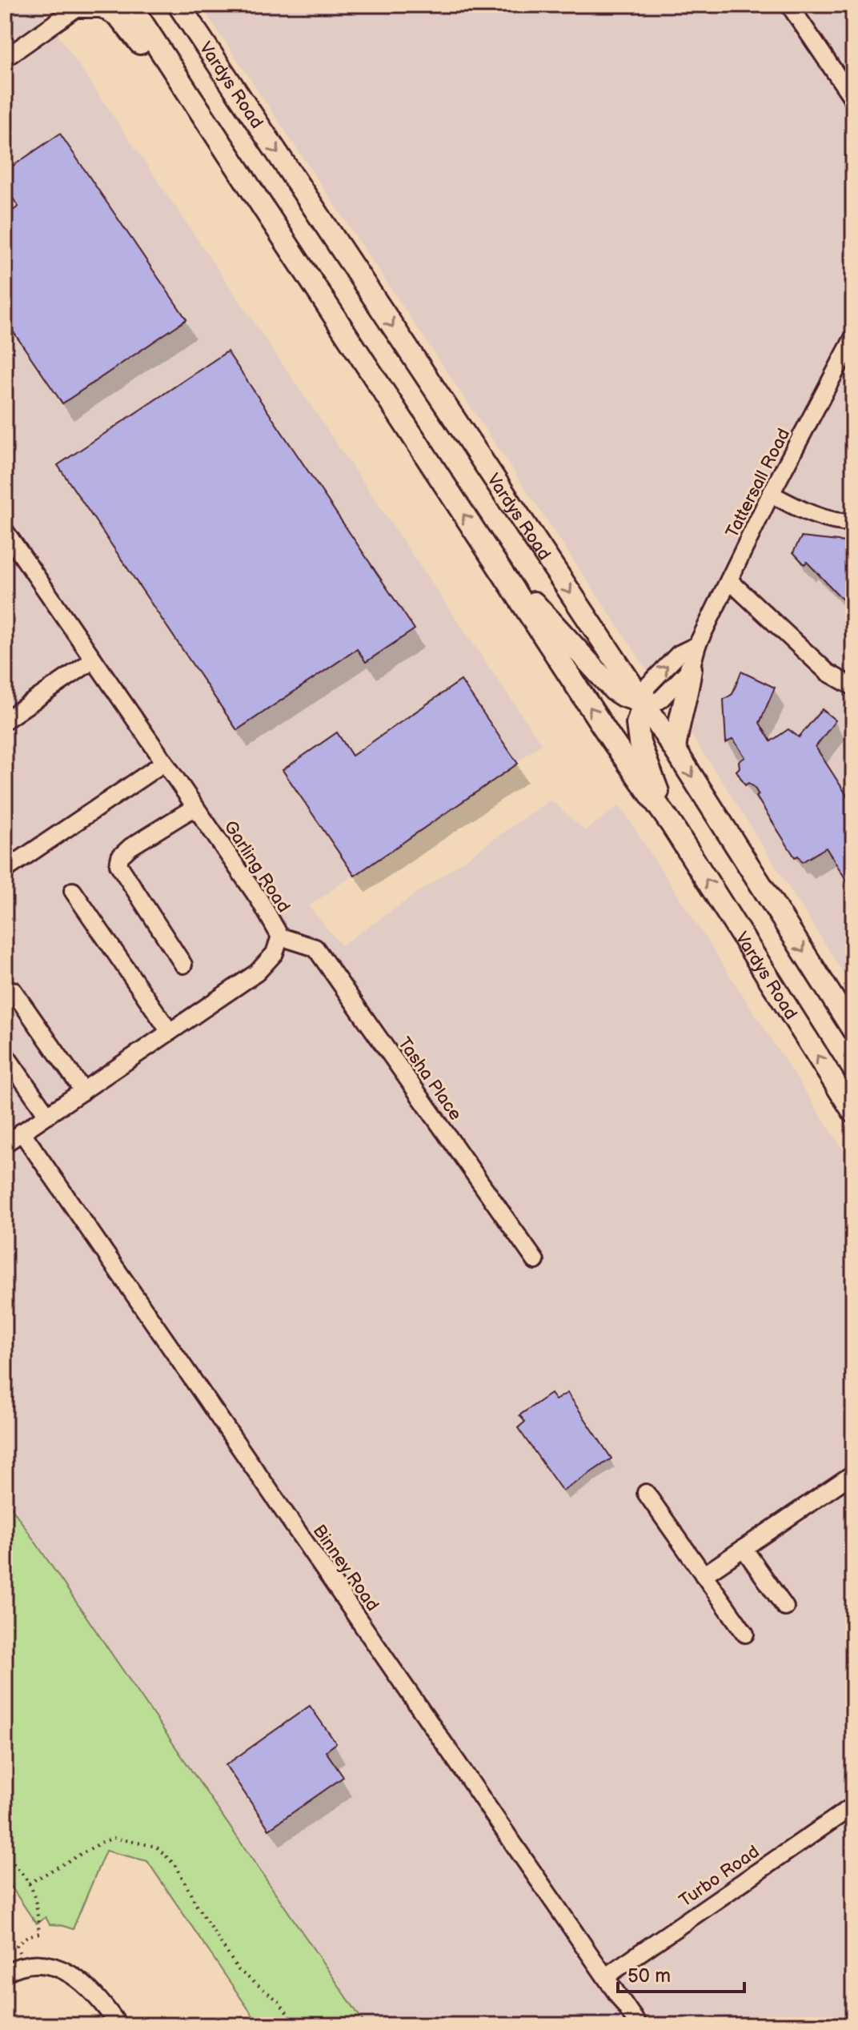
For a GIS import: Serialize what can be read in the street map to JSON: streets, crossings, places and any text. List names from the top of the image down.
{
  "streets": {
    "main road": ["Vardys Road"],
    "street": [
      "Tattersall Road",
      "Garling Road",
      "Tasha Place",
      "Binney Road",
      "Turbo Road"
    ]
  },
  "crossings": [
    ["Vardys Road", "Tattersall Road"],
    ["Garling Road", "Tasha Place"],
    ["Garling Road", "Binney Road"],
    ["Binney Road", "Turbo Road"]
  ],
  "scale_bar": "50 m"
}
